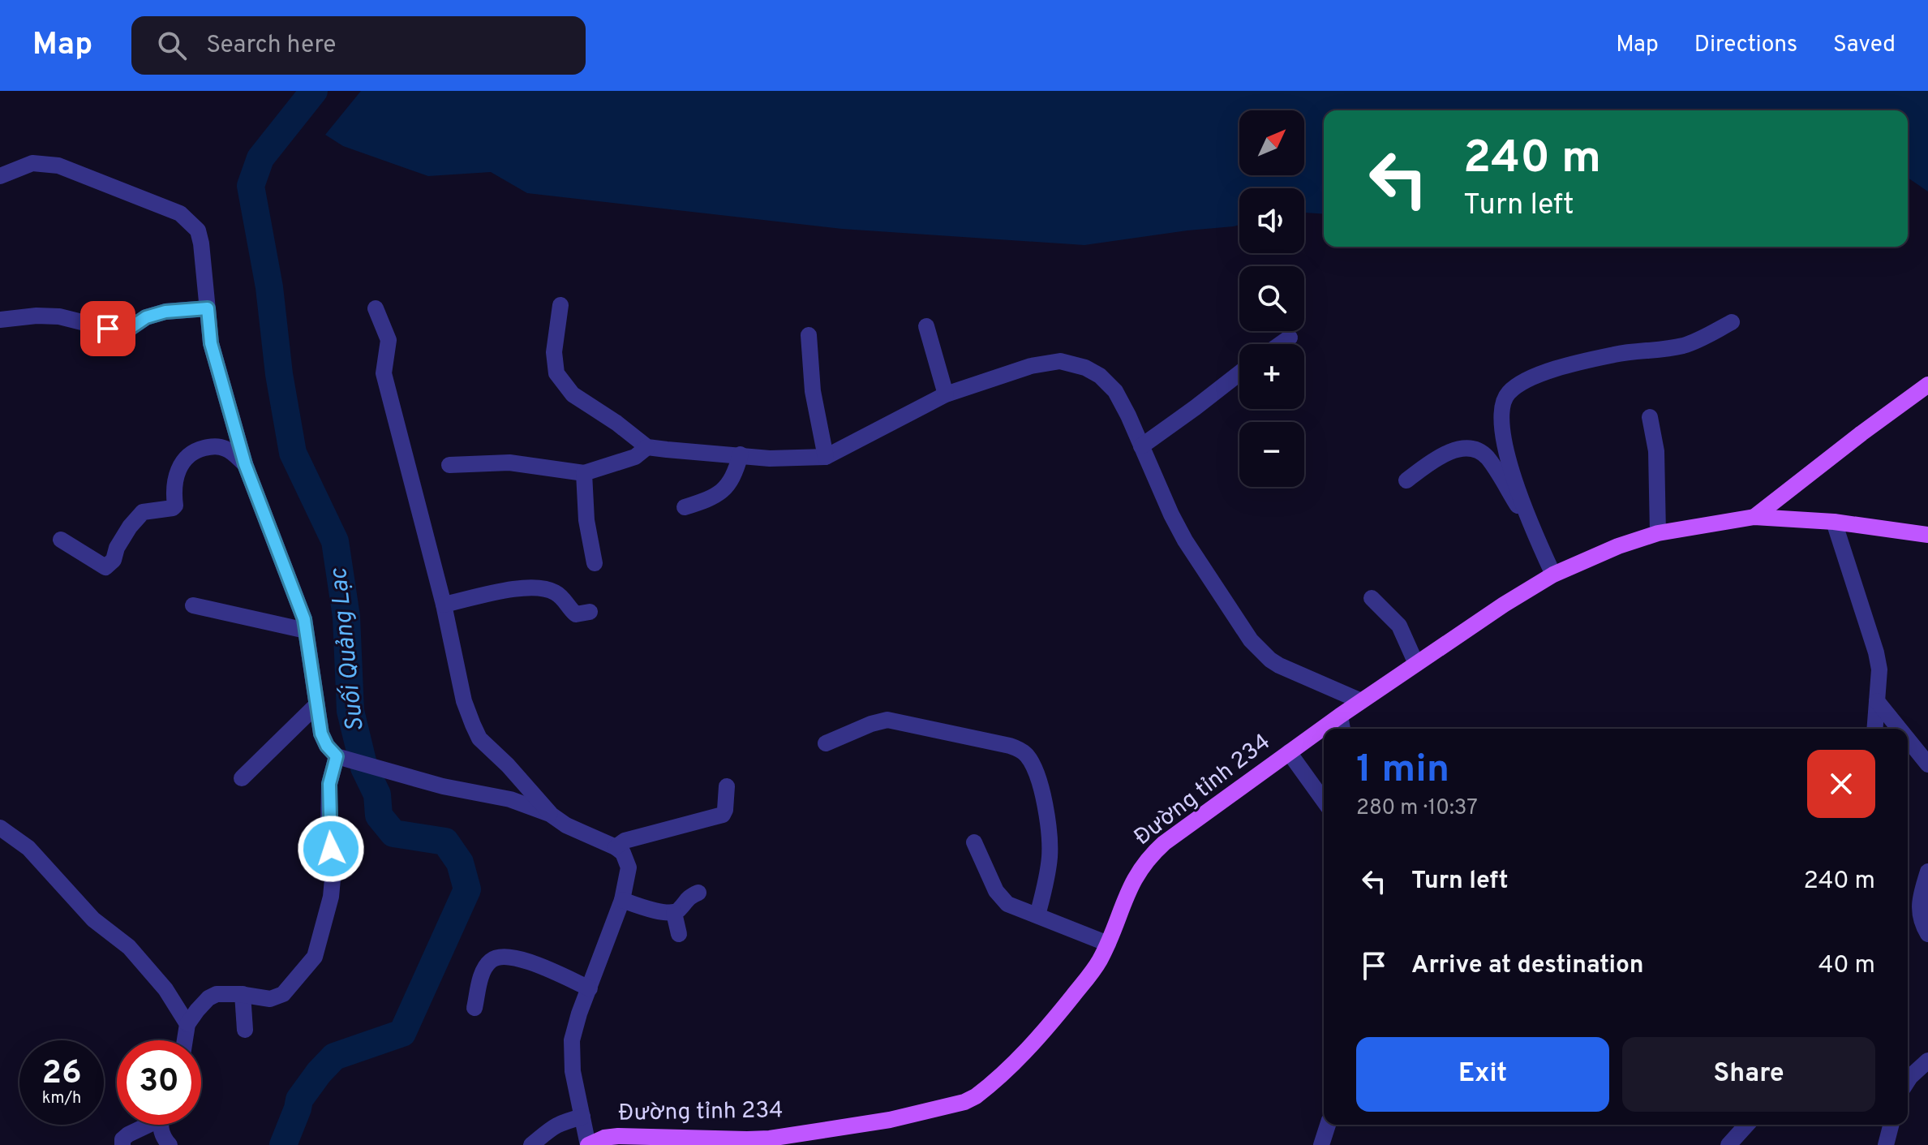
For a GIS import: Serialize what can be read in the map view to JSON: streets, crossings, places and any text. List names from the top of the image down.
{
  "streets": {
    "main road": ["Đường tỉnh 234"]
  },
  "water": ["Suối Quảng Lạc"],
  "north": "top right",
  "page": {
    "header": "Map",
    "search": "Search here",
    "nav": ["Map", "Directions", "Saved"],
    "map_buttons": ["+", "−"],
    "turn": ["240 m", "Turn left"],
    "heading": ["1 min", "280 m · 10:37"],
    "list": [
      {
        "name": "Turn left",
        "value": "240 m"
      },
      {
        "name": "Arrive at destination",
        "value": "40 m"
      }
    ],
    "buttons": ["Exit", "Share"],
    "speed": "26 km/h",
    "limit": "30"
  }
}
